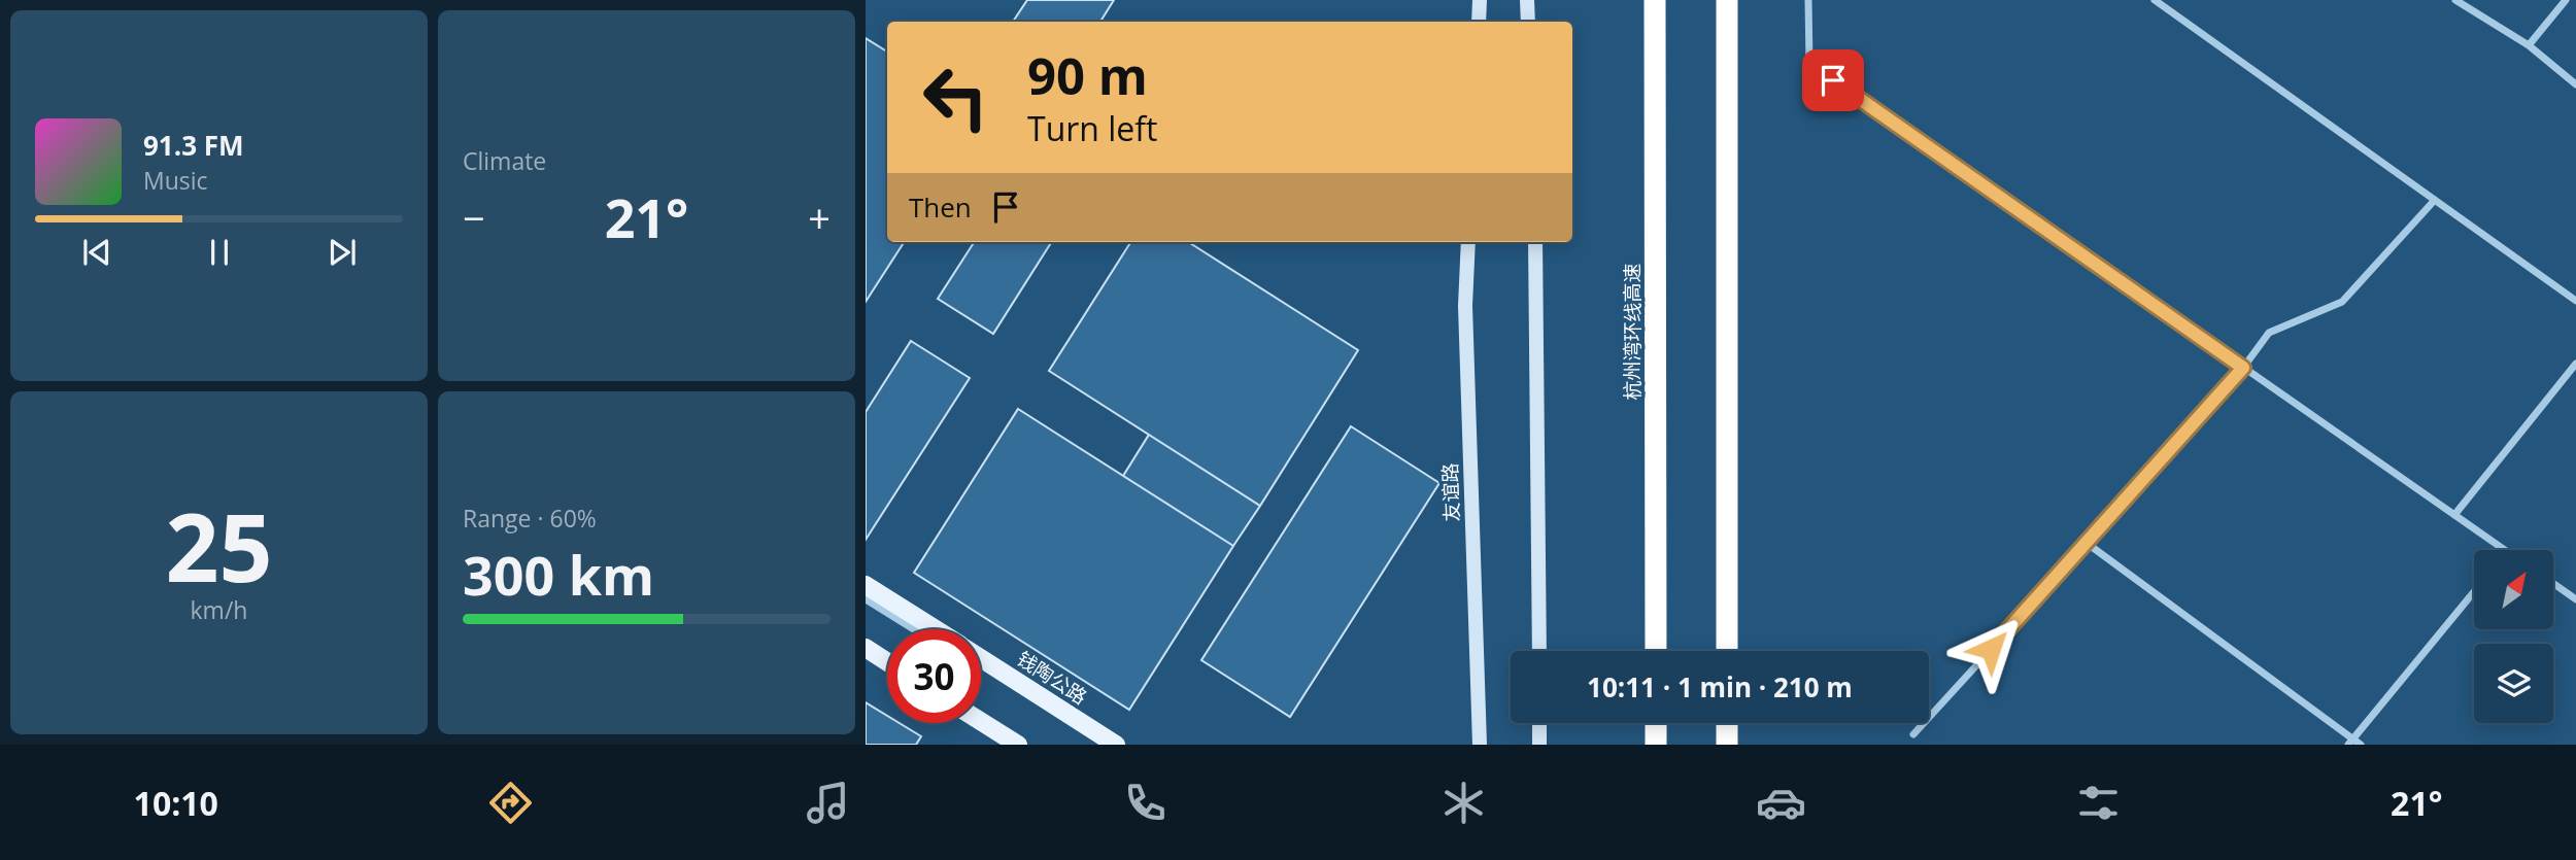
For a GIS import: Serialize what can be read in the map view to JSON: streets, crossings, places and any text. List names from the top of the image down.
{
  "streets": {
    "highway": ["杭州湾环线高速"],
    "main road": ["友谊路", "钱陶公路"]
  },
  "north": "top right",
  "page": {
    "tile": [
      "Climate",
      ["25", "km/h"],
      ["Range · 60%", "300 km"]
    ],
    "turn": ["90 m", "Turn left"],
    "song": ["91.3 FM", "Music"],
    "then": "Then",
    "heat": ["−", "21°", "+"],
    "limit": "30",
    "trip": "10:11 · 1 min · 210 m",
    "tabs": ["10:10", "21°"]
  }
}
